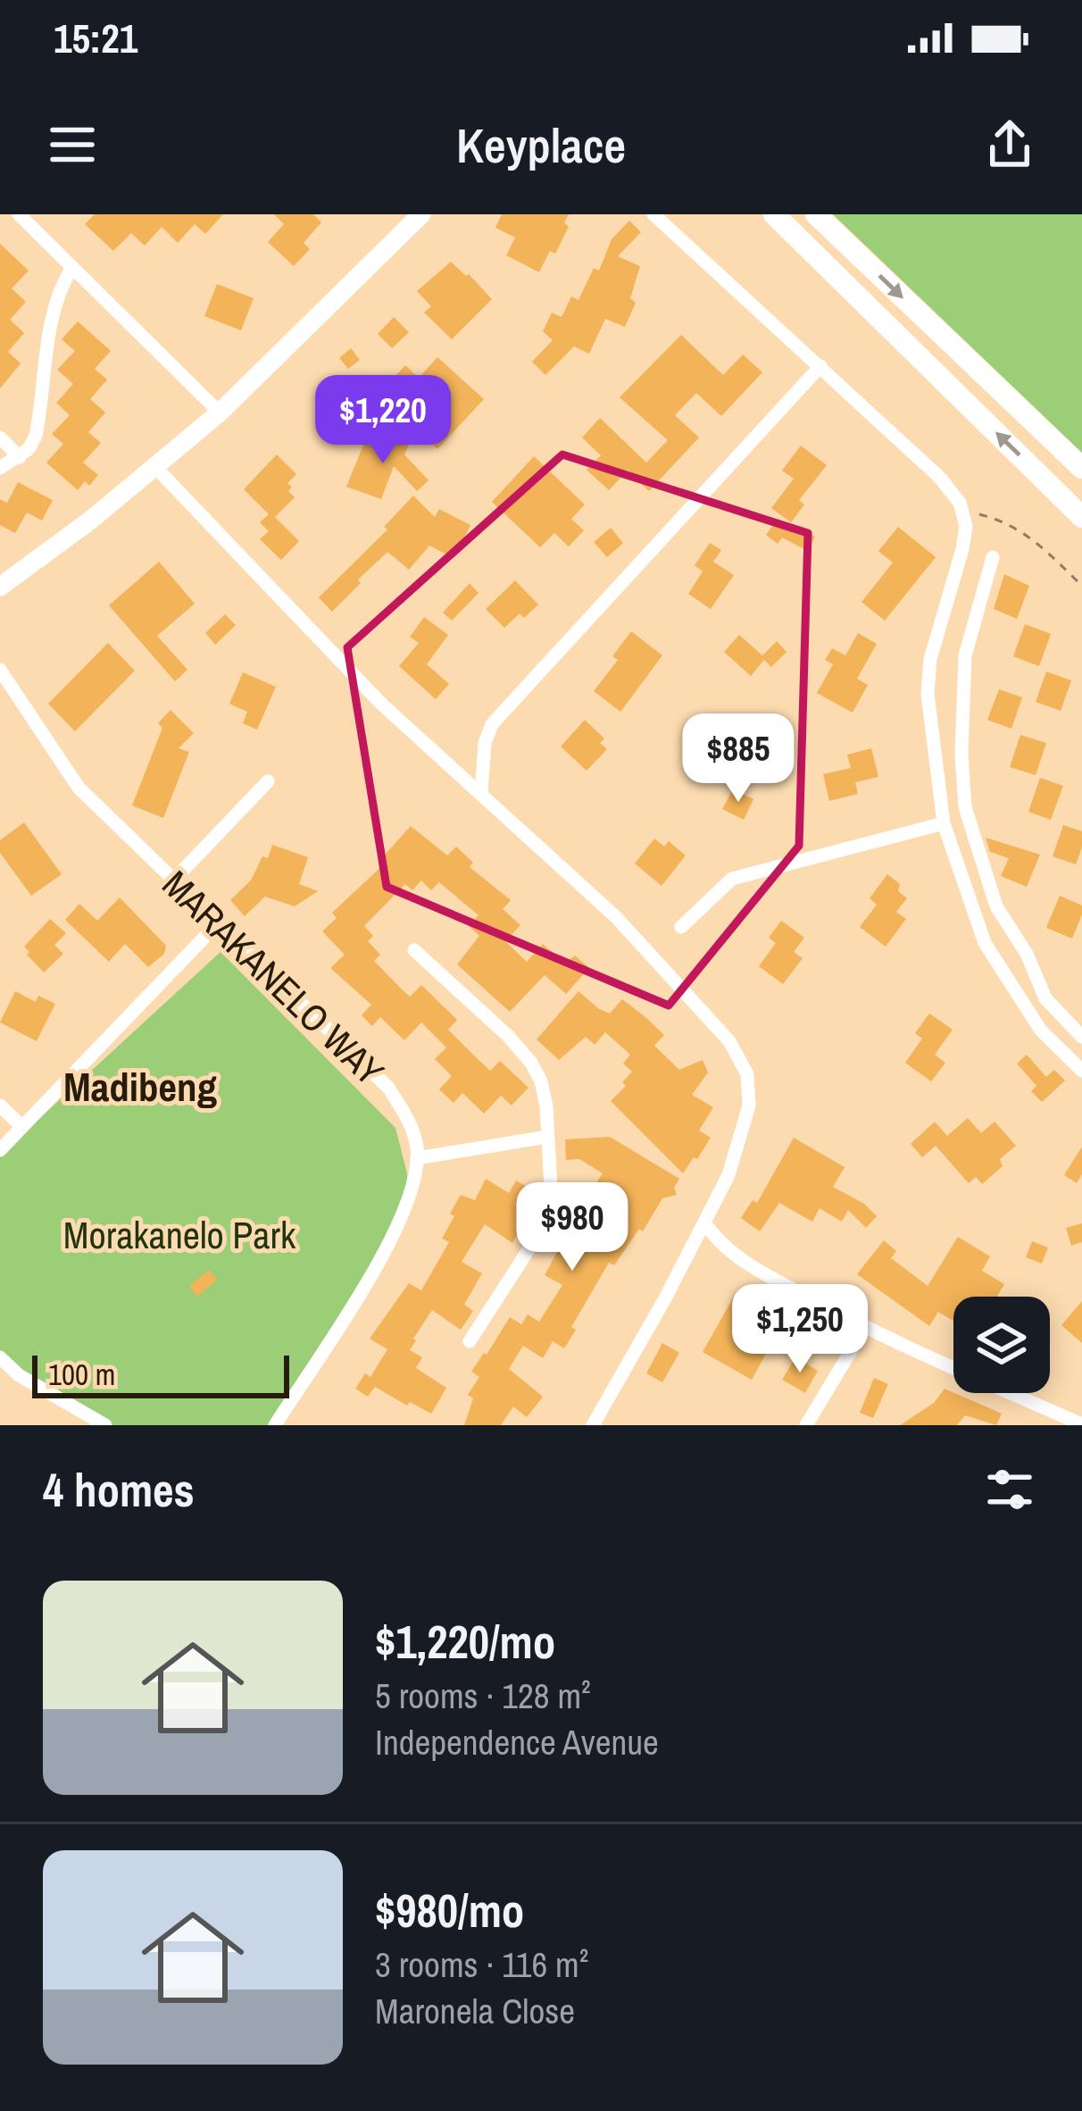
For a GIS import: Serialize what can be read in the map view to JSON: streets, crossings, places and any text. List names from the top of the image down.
{
  "streets": {
    "street": ["MARAKANELO WAY"]
  },
  "districts": ["Madibeng"],
  "parks": ["Morakanelo Park"],
  "scale_bar": "100 m",
  "page": {
    "status": "15:21",
    "header": "Keyplace",
    "price": [
      "$1,220",
      "$885",
      "$980",
      "$1,250"
    ],
    "scale": "100 m",
    "heading": "4 homes",
    "list": [
      {
        "name": "$1,220/mo",
        "note": "5 rooms · 128 m² · Independence Avenue"
      },
      {
        "name": "$980/mo",
        "note": "3 rooms · 116 m² · Maronela Close"
      }
    ]
  }
}
